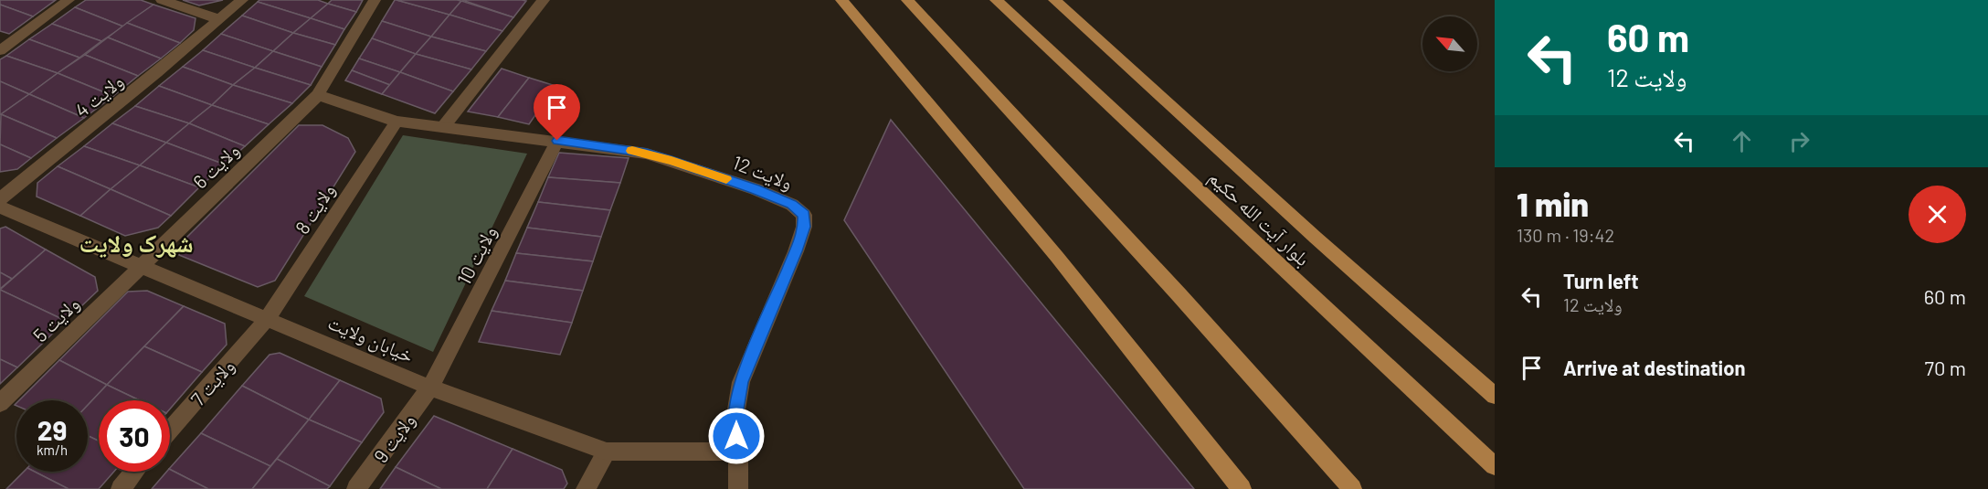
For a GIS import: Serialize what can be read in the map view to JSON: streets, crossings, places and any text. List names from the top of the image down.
{
  "streets": {
    "main road": ["بلوار آیت الله حکیم"],
    "street": [
      "ولایت 4",
      "ولایت 6",
      "ولایت 12",
      "ولایت 8",
      "ولایت 10",
      "ولایت 5",
      "خیابان ولایت",
      "ولایت 7",
      "ولایت 9"
    ]
  },
  "crossings": [
    ["ولایت 6", "ولایت 5"],
    ["ولایت 6", "خیابان ولایت"],
    ["ولایت 12", "ولایت 10"],
    ["ولایت 12", "خیابان ولایت"],
    ["ولایت 8", "خیابان ولایت"],
    ["ولایت 8", "ولایت 7"],
    ["ولایت 10", "خیابان ولایت"],
    ["ولایت 10", "ولایت 9"],
    ["ولایت 5", "خیابان ولایت"],
    ["خیابان ولایت", "ولایت 7"],
    ["خیابان ولایت", "ولایت 9"]
  ],
  "districts": ["شهرک ولایت"],
  "north": "top left",
  "page": {
    "turn": ["60 m", "ولایت 12"],
    "heading": ["1 min", "130 m · 19:42"],
    "list": [
      {
        "name": "Turn left",
        "note": "ولایت 12",
        "value": "60 m"
      },
      {
        "name": "Arrive at destination",
        "value": "70 m"
      }
    ],
    "speed": "29 km/h",
    "limit": "30"
  }
}
